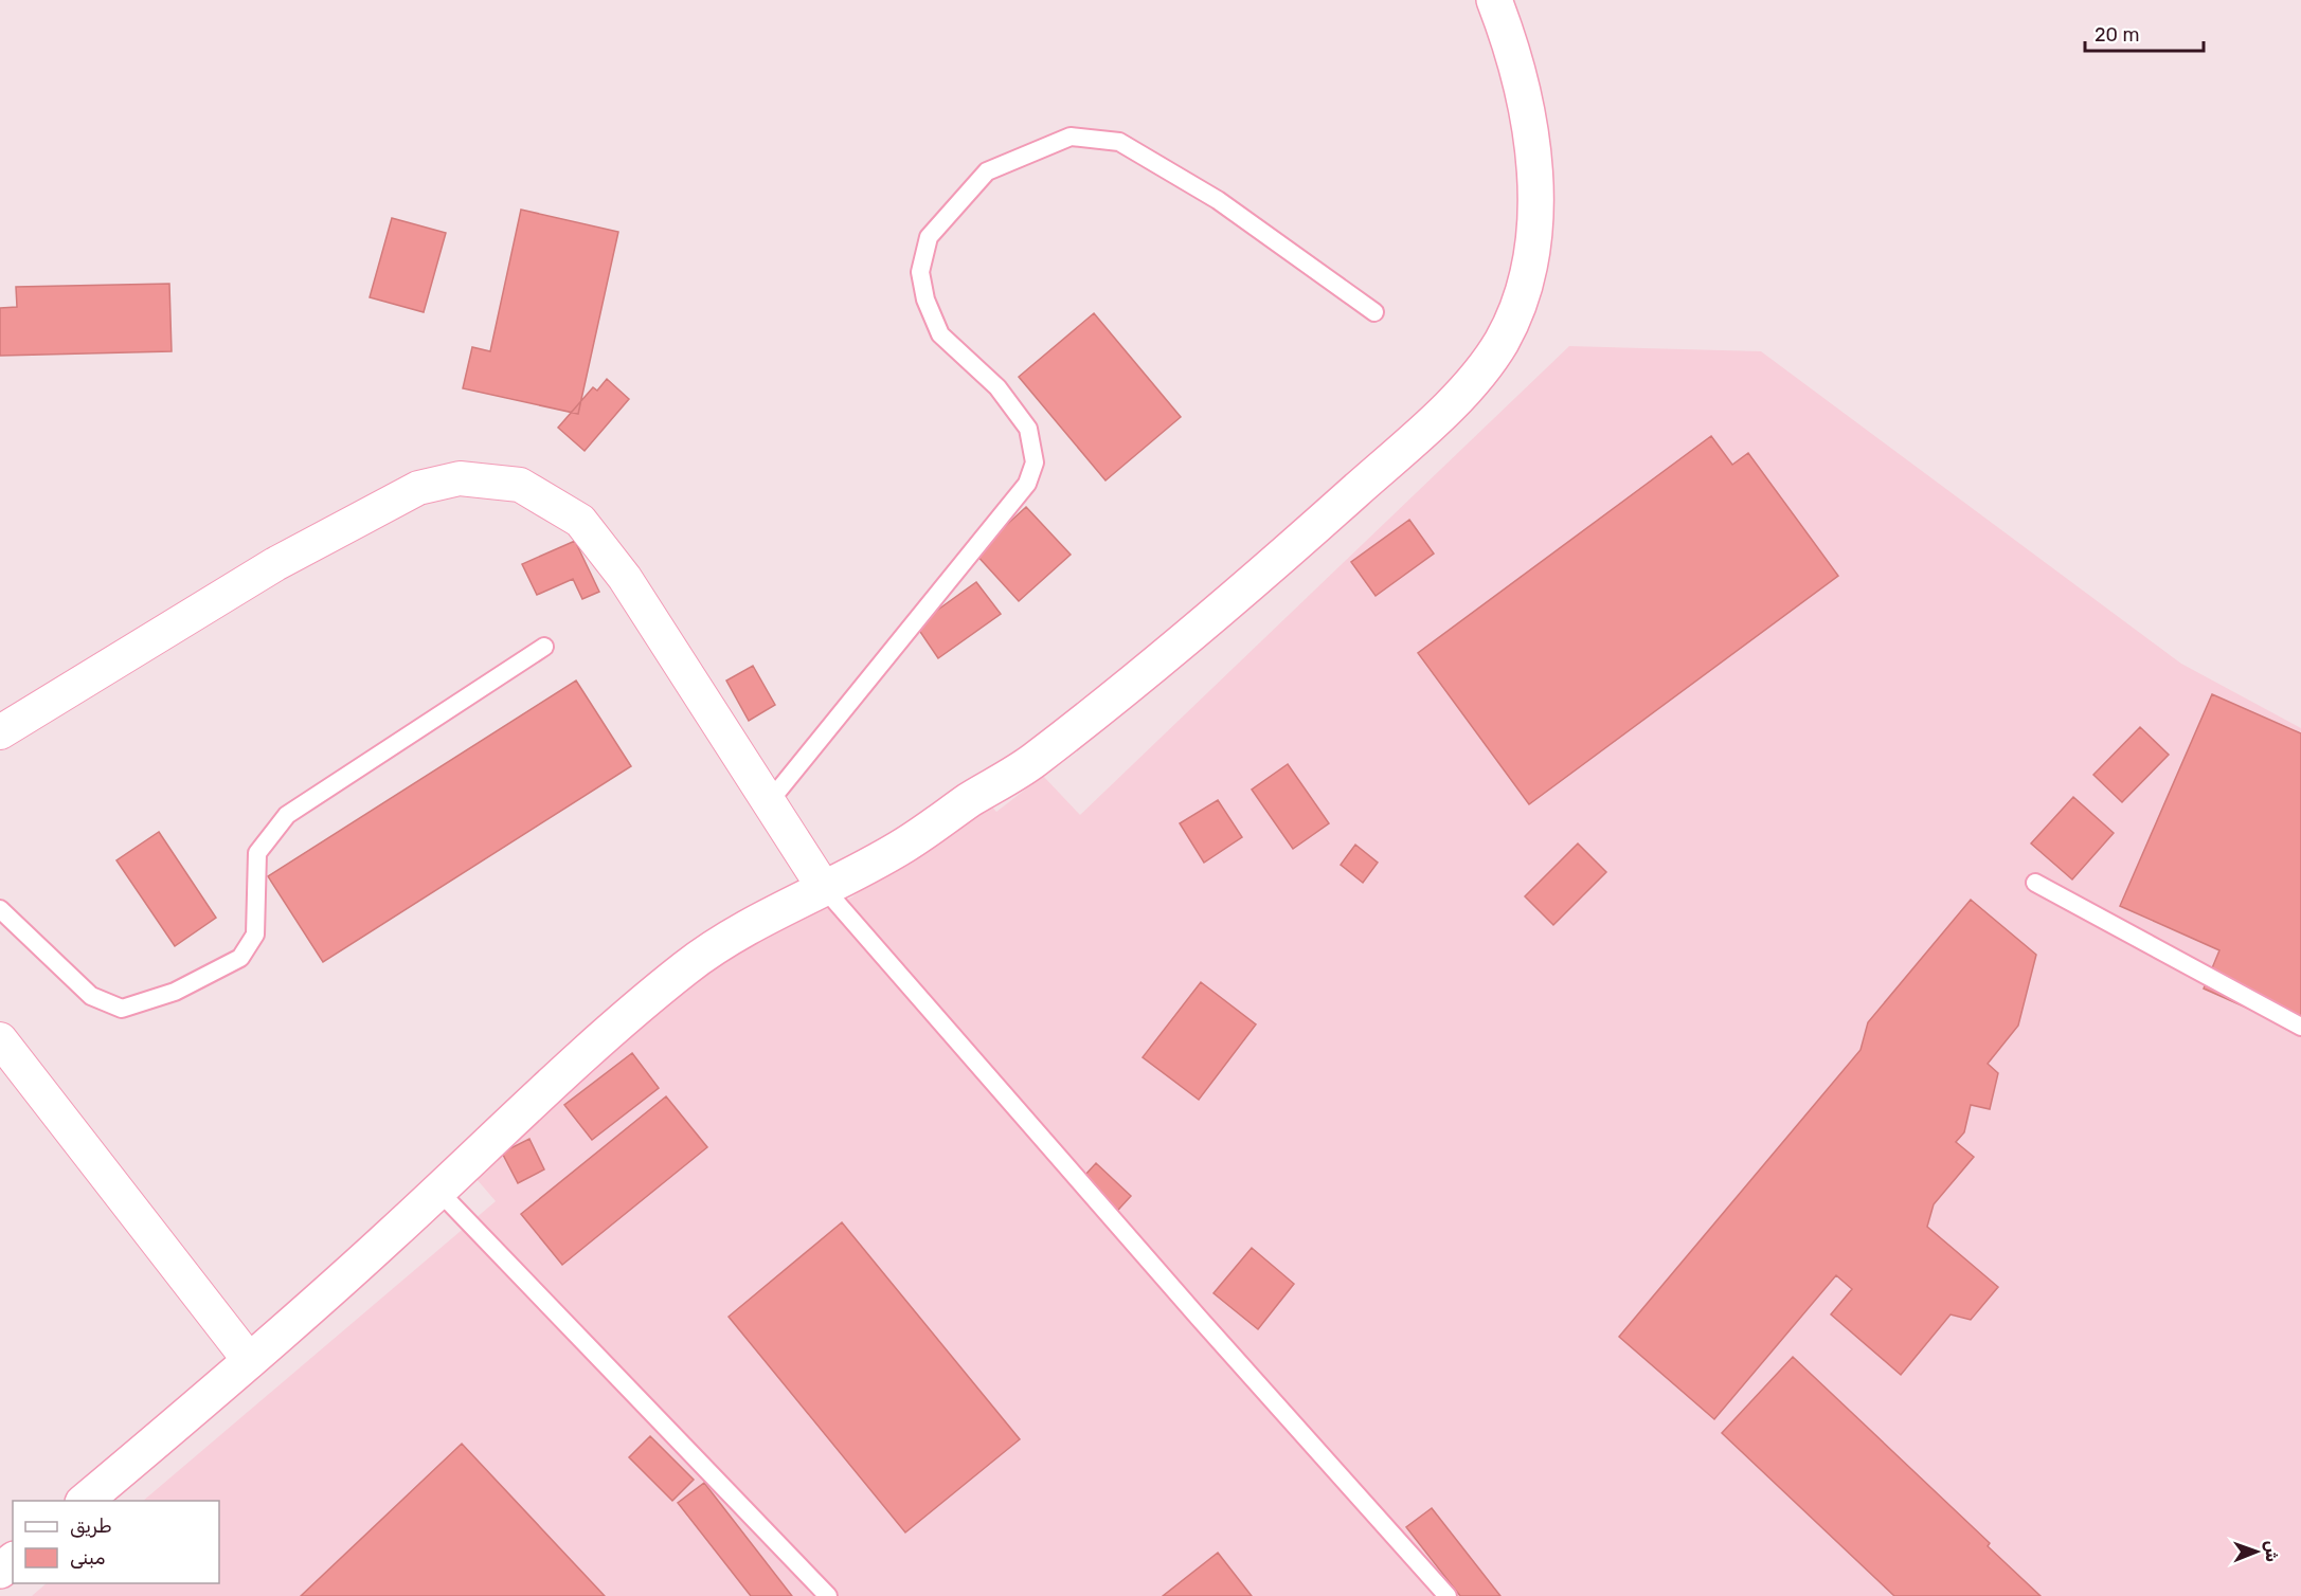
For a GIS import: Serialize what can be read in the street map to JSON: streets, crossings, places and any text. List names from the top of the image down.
{
  "legend": ["طريق", "مبنى"],
  "scale_bar": "20 m",
  "north": "right"
}
